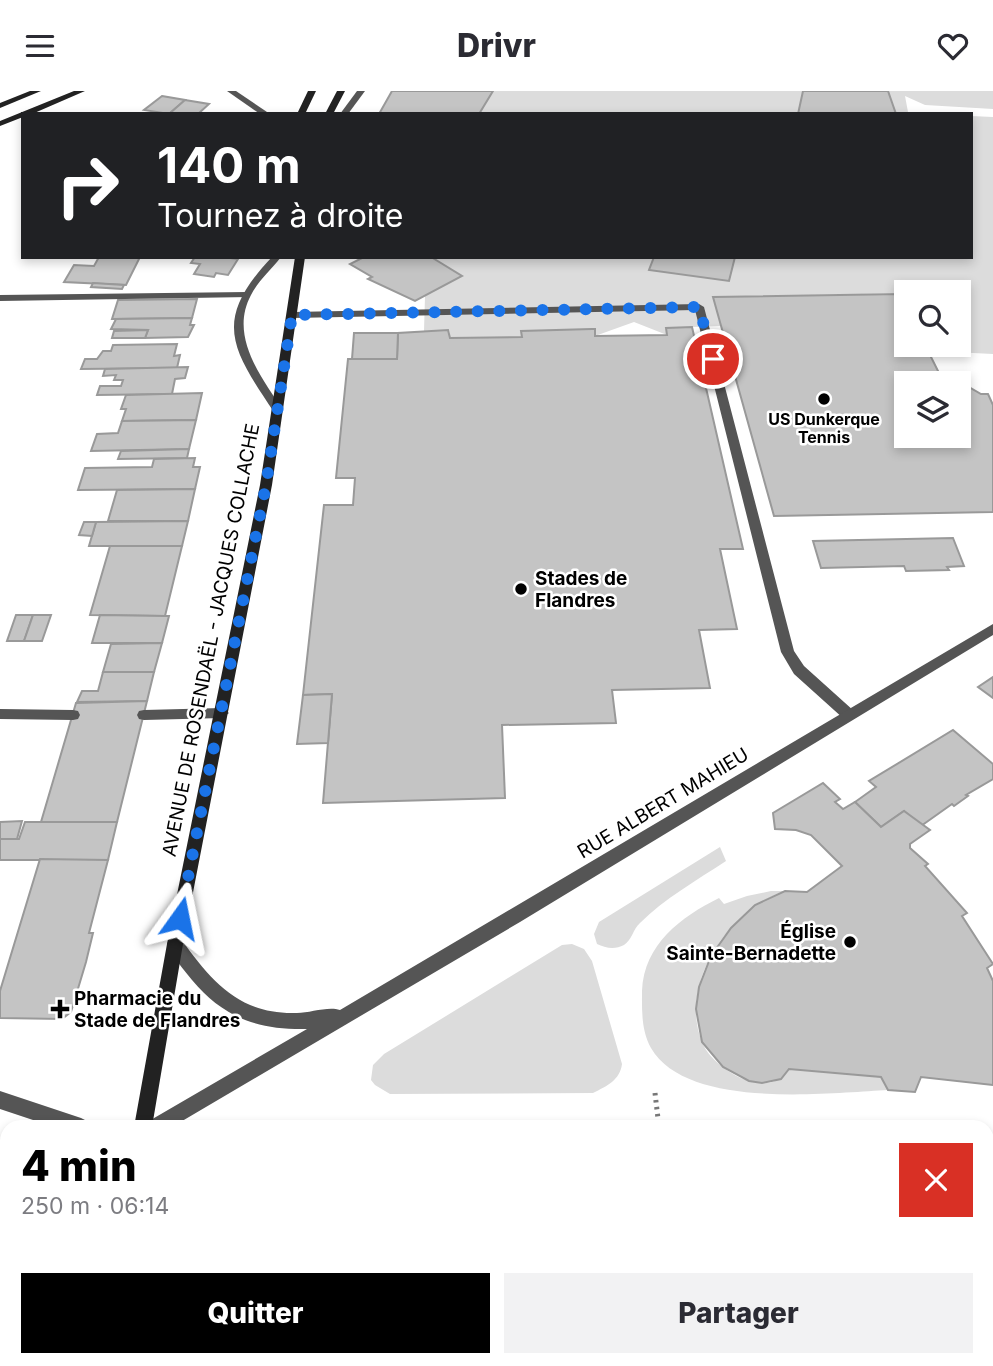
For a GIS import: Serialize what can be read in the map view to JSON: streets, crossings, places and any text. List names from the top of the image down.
{
  "streets": {
    "street": ["AVENUE DE ROSENDAËL - JACQUES COLLACHE", "RUE ALBERT MAHIEU"]
  },
  "crossings": [
    ["AVENUE DE ROSENDAËL - JACQUES COLLACHE", "RUE ALBERT MAHIEU"]
  ],
  "places": {
    "other": ["US Dunkerque Tennis", "Stades de Flandres", "Église Sainte-Bernadette"],
    "health": ["Pharmacie du Stade de Flandres"]
  },
  "page": {
    "header": "Drivr",
    "turn": ["140 m", "Tournez à droite"],
    "heading": ["4 min", "250 m · 06:14"],
    "buttons": ["Quitter", "Partager"]
  }
}
